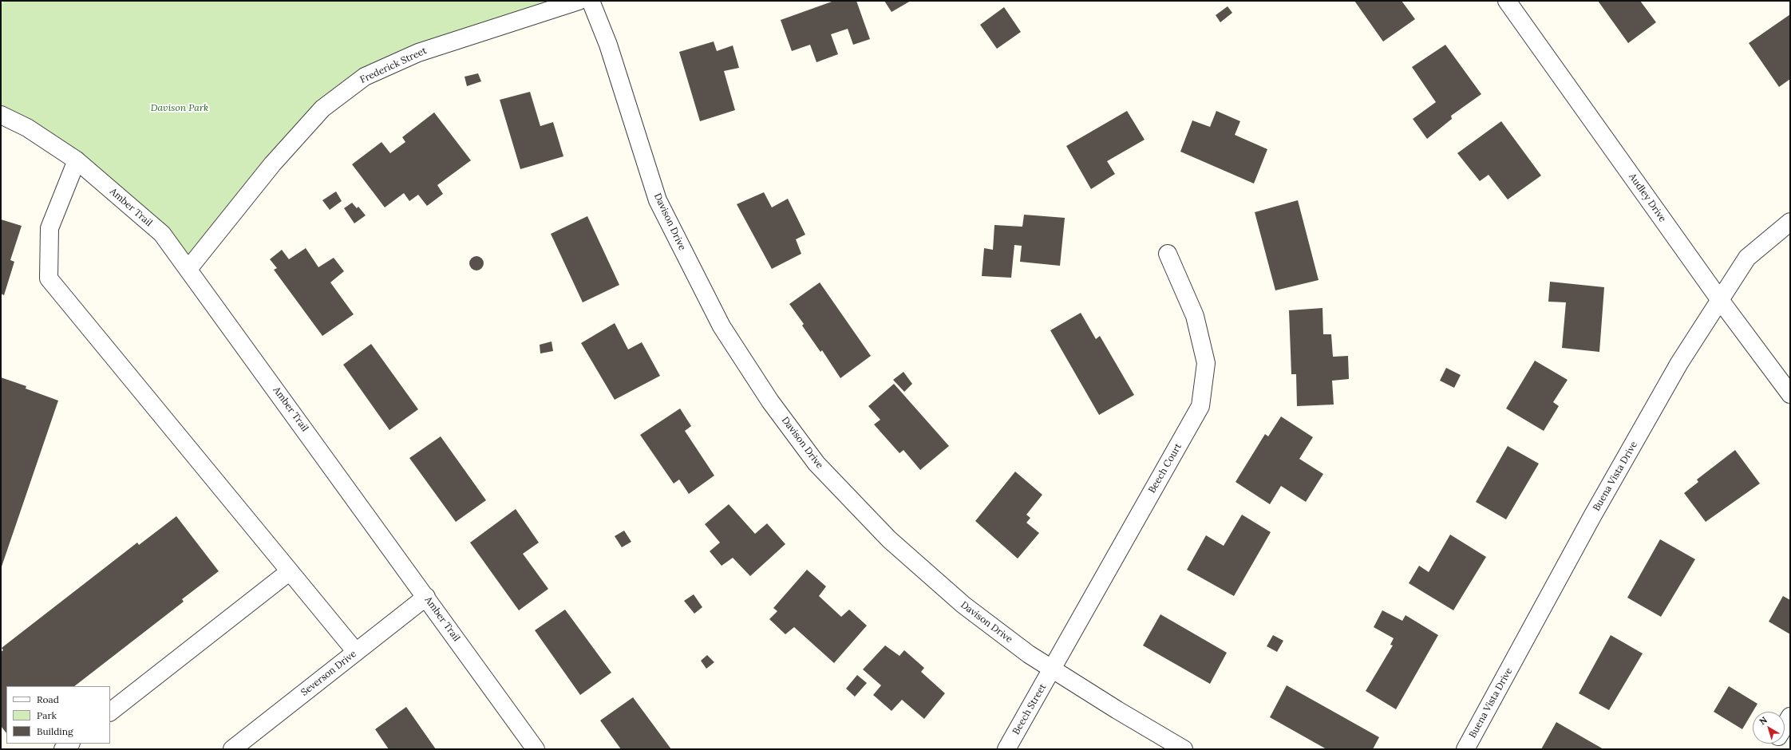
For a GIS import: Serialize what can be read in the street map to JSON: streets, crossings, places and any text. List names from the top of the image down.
{
  "streets": {
    "street": [
      "Frederick Street",
      "Audley Drive",
      "Amber Trail",
      "Davison Drive",
      "Beech Court",
      "Buena Vista Drive",
      "Severson Drive",
      "Beech Street"
    ]
  },
  "crossings": [
    ["Frederick Street", "Amber Trail"],
    ["Audley Drive", "Buena Vista Drive"],
    ["Amber Trail", "Severson Drive"],
    ["Davison Drive", "Beech Court"],
    ["Davison Drive", "Beech Street"],
    ["Beech Court", "Beech Street"]
  ],
  "parks": ["Davison Park"],
  "legend": ["Road", "Park", "Building"],
  "north": "top left"
}
